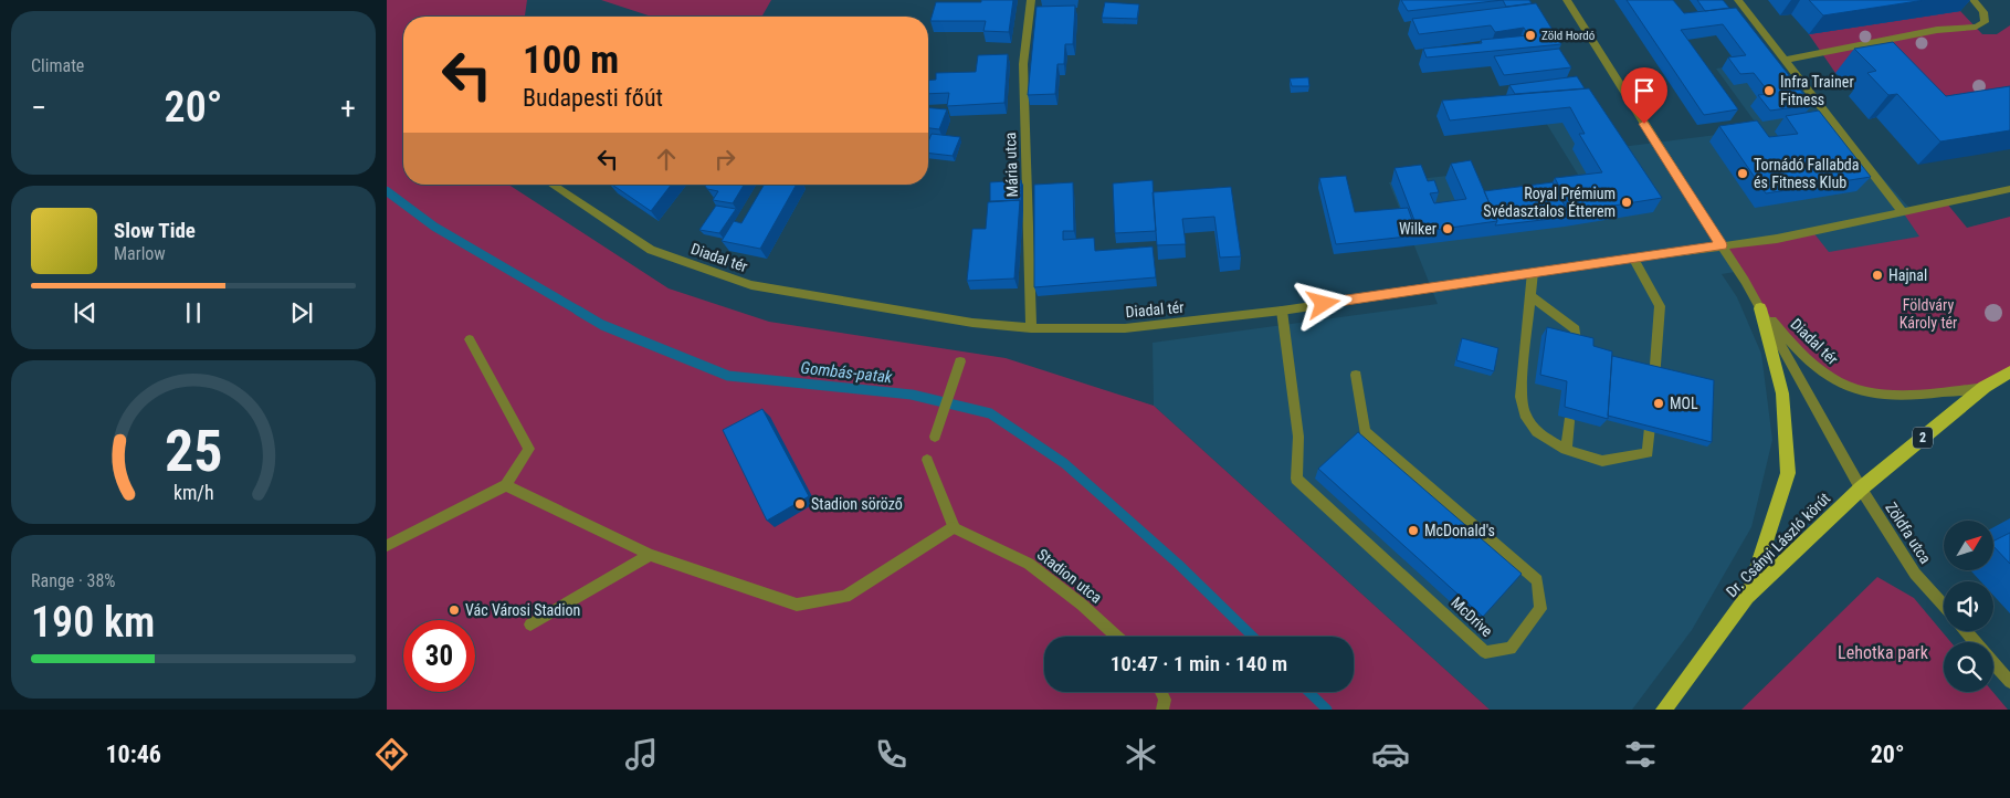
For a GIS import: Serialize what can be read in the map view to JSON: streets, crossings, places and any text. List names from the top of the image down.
{
  "streets": {
    "main road": ["2", "Dr. Csányi László körút"],
    "street": [
      "Mária utca",
      "Diadal tér",
      "Zöldfa utca",
      "Stadion utca",
      "McDrive"
    ]
  },
  "crossings": [
    ["Mária utca", "Diadal tér"],
    ["Diadal tér", "2"],
    ["Diadal tér", "Zöldfa utca"],
    ["Diadal tér", "Dr. Csányi László körút"],
    ["Diadal tér", "McDrive"],
    ["2", "Zöldfa utca"],
    ["2", "Dr. Csányi László körút"],
    ["Zöldfa utca", "Dr. Csányi László körút"]
  ],
  "water": ["Gombás-patak"],
  "parks": ["Földváry Károly tér", "Lehotka park"],
  "places": [
    "Zöld Hordó",
    "Infra Trainer Fitness",
    "Tornádó Fallabda és Fitness Klub",
    "Royal Prémium Svédasztalos Étterem",
    "Wilker",
    "Hajnal",
    "MOL",
    "Stadion söröző",
    "McDonald's",
    "Vác Városi Stadion"
  ],
  "north": "top right",
  "page": {
    "tile": [
      "Climate",
      ["Range · 38%", "190 km"]
    ],
    "turn": ["100 m", "Budapesti főút"],
    "heat": ["−", "20°", "+"],
    "song": ["Slow Tide", "Marlow"],
    "limit": "30",
    "trip": "10:47 · 1 min · 140 m",
    "tabs": ["10:46", "20°"],
    "gauge": ["25", "km/h"]
  }
}
